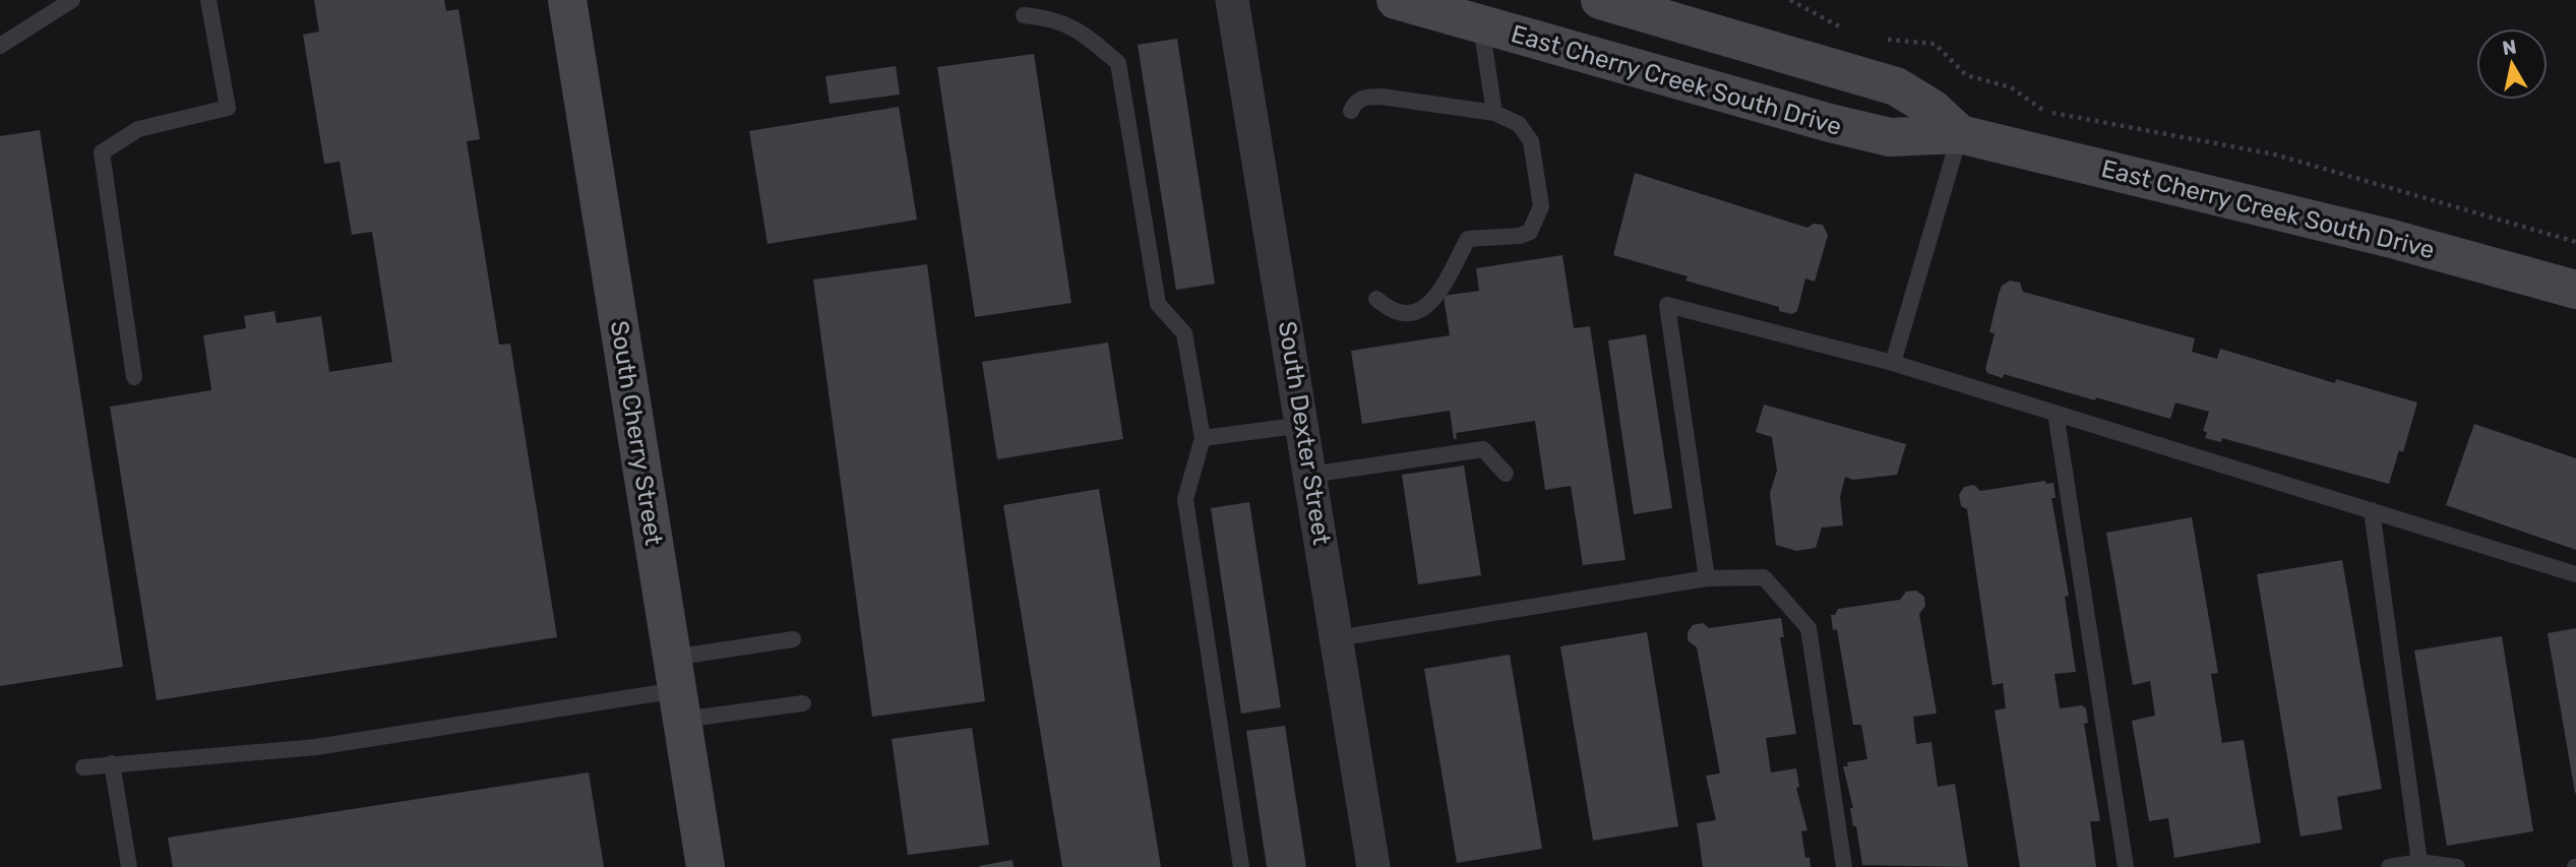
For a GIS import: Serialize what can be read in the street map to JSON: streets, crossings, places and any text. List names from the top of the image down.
{
  "streets": {
    "main road": ["East Cherry Creek South Drive", "South Cherry Street"],
    "street": ["South Dexter Street"]
  },
  "north": "top"
}
